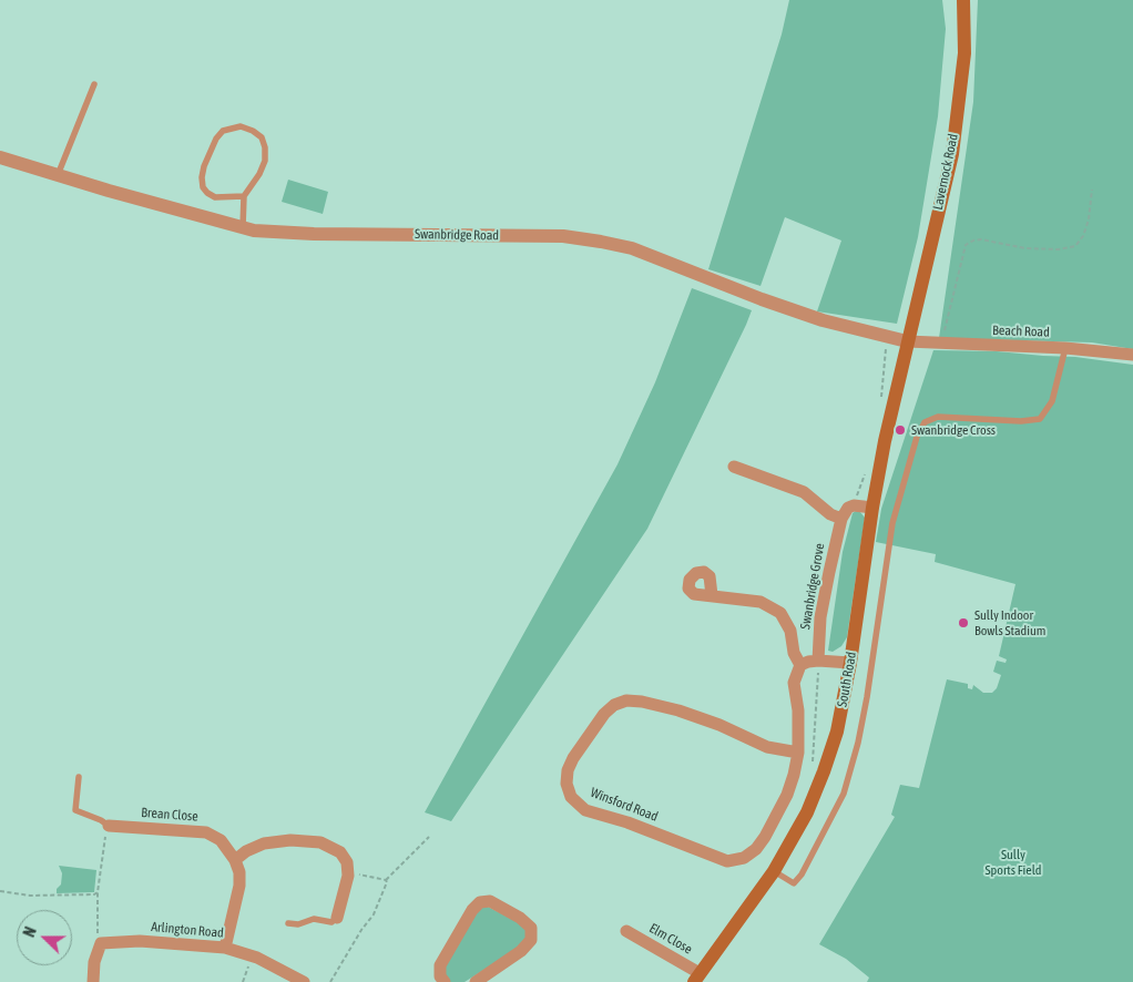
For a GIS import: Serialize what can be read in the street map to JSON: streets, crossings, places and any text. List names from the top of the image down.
{
  "streets": {
    "main road": ["Lavernock Road", "South Road"],
    "street": [
      "Swanbridge Road",
      "Beach Road",
      "Swanbridge Grove",
      "Winsford Road",
      "Brean Close",
      "Arlington Road",
      "Elm Close"
    ]
  },
  "crossings": [
    ["Lavernock Road", "Swanbridge Road"],
    ["Lavernock Road", "Beach Road"],
    ["Lavernock Road", "South Road"],
    ["Swanbridge Road", "Beach Road"],
    ["Swanbridge Road", "South Road"],
    ["Beach Road", "South Road"],
    ["South Road", "Elm Close"]
  ],
  "parks": ["Sully Sports Field"],
  "places": ["Swanbridge Cross", "Sully Indoor Bowls Stadium"],
  "north": "left"
}
